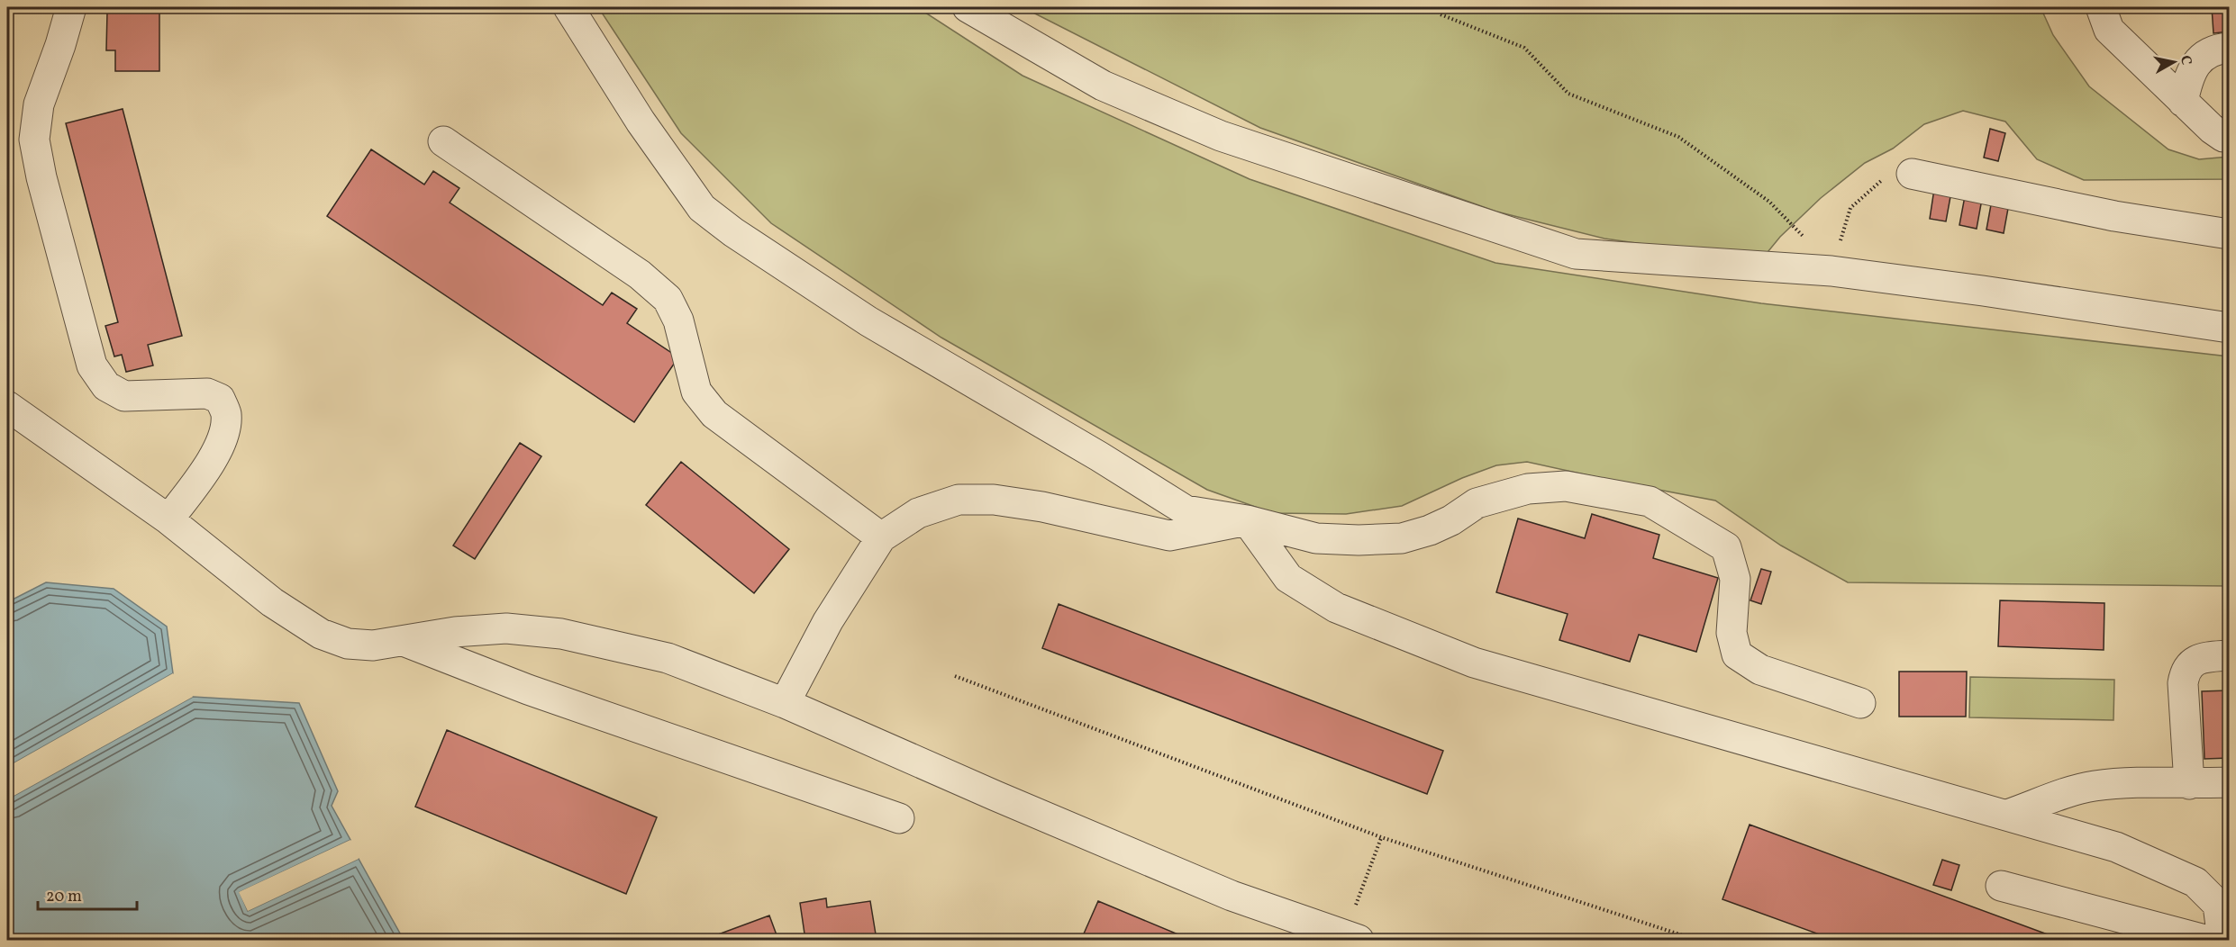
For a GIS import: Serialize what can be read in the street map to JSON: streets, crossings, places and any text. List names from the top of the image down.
{
  "scale_bar": "20 m",
  "north": "right"
}
